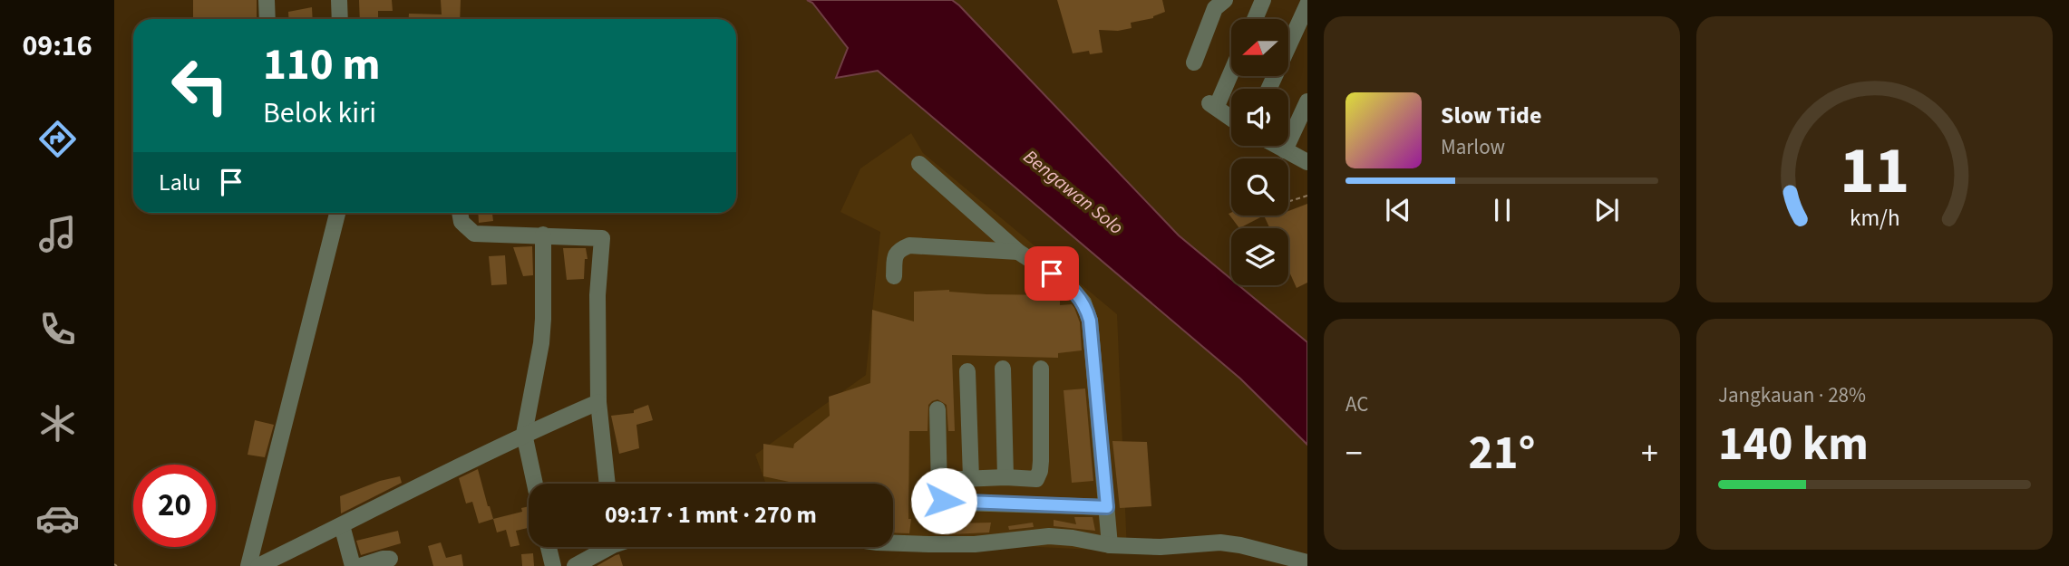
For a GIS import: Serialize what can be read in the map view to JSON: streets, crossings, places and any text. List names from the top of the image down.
{
  "water": ["Bengawan Solo"],
  "north": "left",
  "page": {
    "tabs": "09:16",
    "turn": ["110 m", "Belok kiri"],
    "song": ["Slow Tide", "Marlow"],
    "then": "Lalu",
    "tile": [
      "AC",
      ["Jangkauan · 28%", "140 km"]
    ],
    "heat": ["−", "21°", "+"],
    "limit": "20",
    "trip": "09:17 · 1 mnt · 270 m",
    "gauge": ["11", "km/h"]
  }
}
